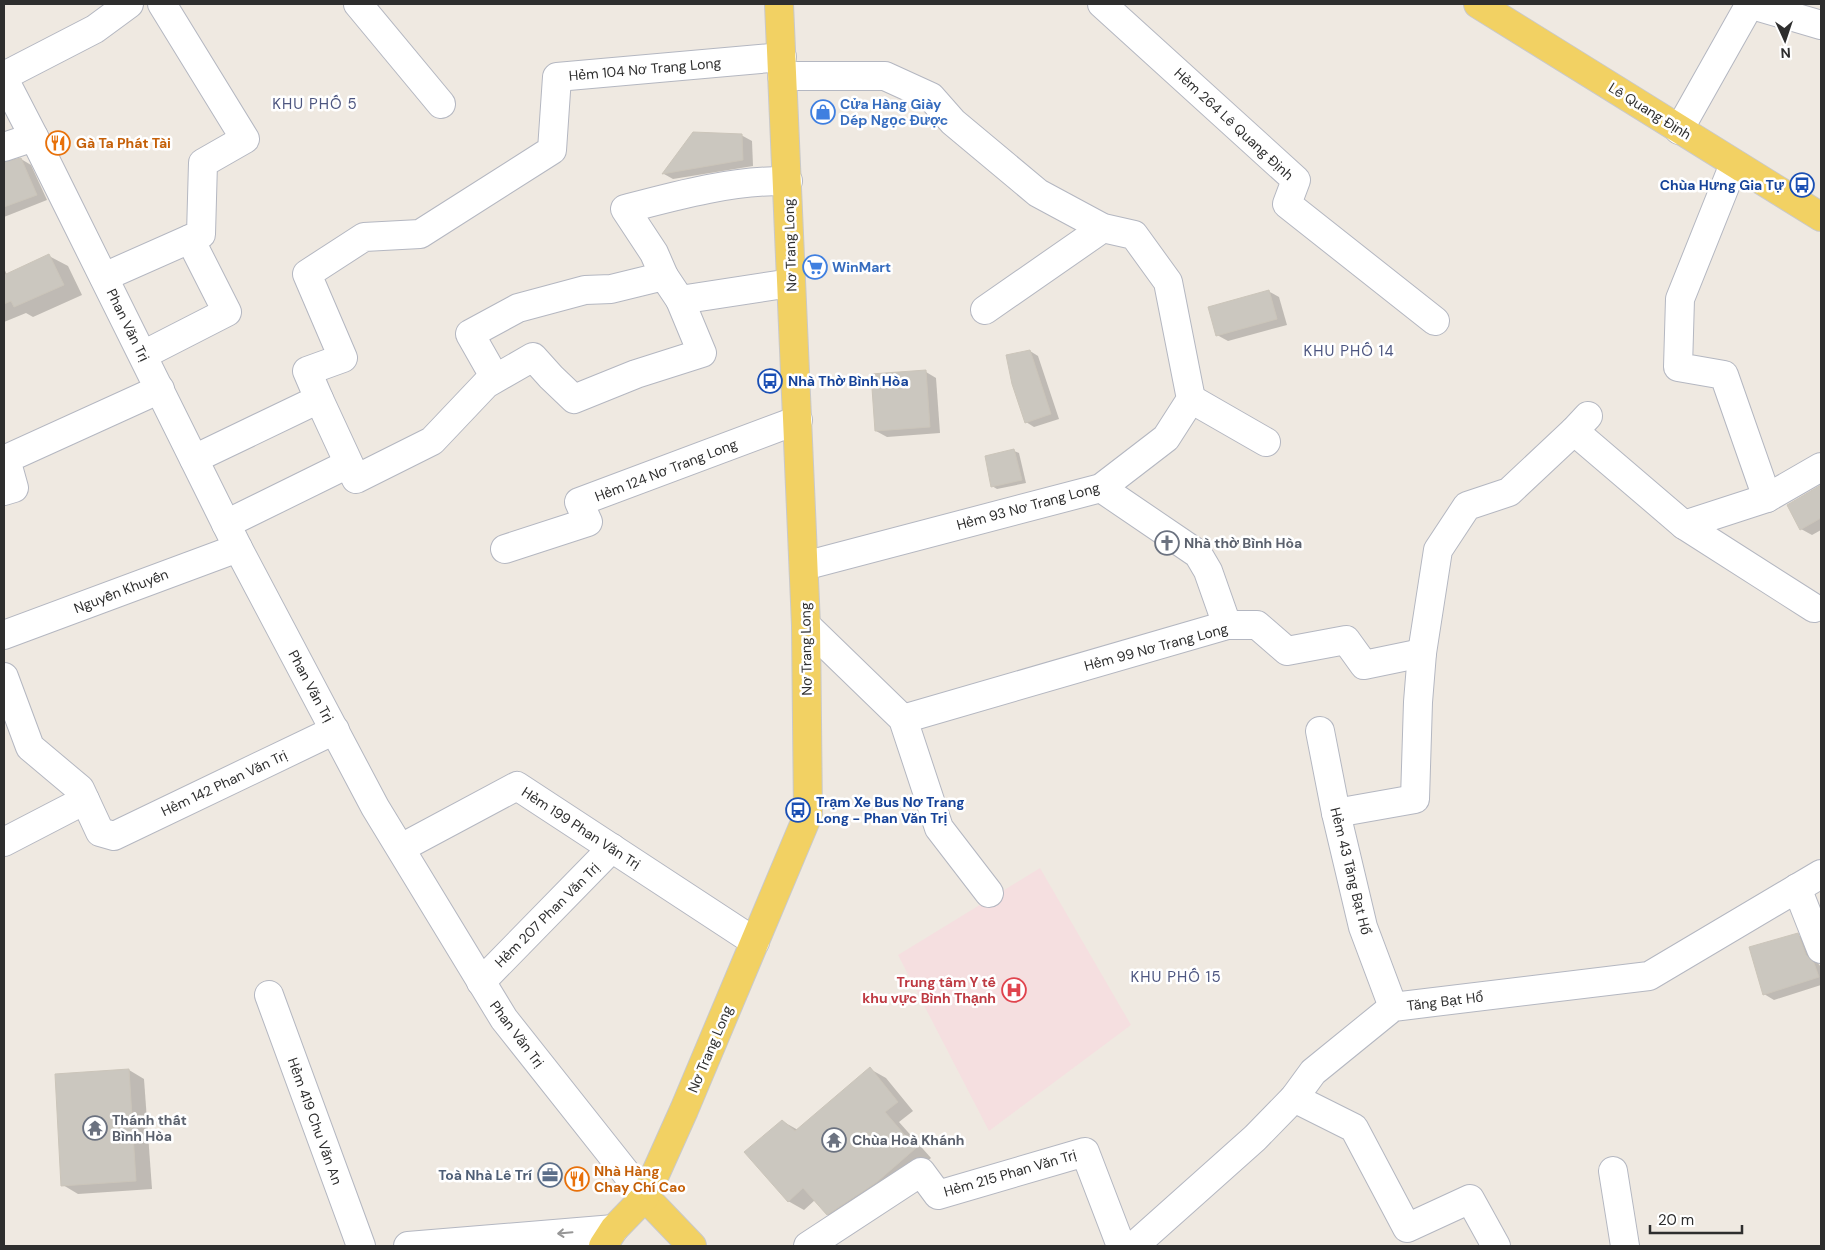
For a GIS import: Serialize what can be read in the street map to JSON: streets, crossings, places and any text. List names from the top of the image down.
{
  "streets": {
    "main road": ["Lê Quang Định", "Nơ Trang Long", "Phan Văn Trị"],
    "street": [
      "Hẻm 104 Nơ Trang Long",
      "Hẻm 264 Lê Quang Định",
      "Hẻm 124 Nơ Trang Long",
      "Hẻm 93 Nơ Trang Long",
      "Nguyễn Khuyến",
      "Hẻm 99 Nơ Trang Long",
      "Hẻm 142 Phan Văn Trị",
      "Hẻm 199 Phan Văn Trị",
      "Hẻm 43 Tăng Bạt Hổ",
      "Hẻm 207 Phan Văn Trị",
      "Tăng Bạt Hổ",
      "Hẻm 419 Chu Văn An",
      "Hẻm 215 Phan Văn Trị"
    ]
  },
  "crossings": [
    ["Hẻm 104 Nơ Trang Long", "Nơ Trang Long"],
    ["Hẻm 104 Nơ Trang Long", "Hẻm 93 Nơ Trang Long"],
    ["Nơ Trang Long", "Phan Văn Trị"],
    ["Nơ Trang Long", "Hẻm 124 Nơ Trang Long"],
    ["Nơ Trang Long", "Hẻm 93 Nơ Trang Long"],
    ["Nơ Trang Long", "Hẻm 199 Phan Văn Trị"],
    ["Phan Văn Trị", "Nguyễn Khuyến"],
    ["Phan Văn Trị", "Hẻm 142 Phan Văn Trị"],
    ["Phan Văn Trị", "Hẻm 199 Phan Văn Trị"],
    ["Phan Văn Trị", "Hẻm 207 Phan Văn Trị"],
    ["Hẻm 199 Phan Văn Trị", "Hẻm 207 Phan Văn Trị"],
    ["Hẻm 43 Tăng Bạt Hổ", "Tăng Bạt Hổ"],
    ["Tăng Bạt Hổ", "Hẻm 215 Phan Văn Trị"]
  ],
  "districts": ["KHU PHỐ 5", "KHU PHỐ 14", "KHU PHỐ 15"],
  "places": {
    "shop": ["Cửa Hàng Giày Dép Ngọc Được"],
    "restaurant": ["Gà Ta Phát Tài", "Nhà Hàng Chay Chí Cao"],
    "bus stop": ["Chùa Hưng Gia Tự", "Nhà Thờ Bình Hòa", "Trạm Xe Bus Nơ Trang Long - Phan Văn Trị"],
    "supermarket": ["WinMart"],
    "church": ["Nhà thờ Bình Hòa"],
    "hospital": ["Trung tâm Y tế khu vực Bình Thạnh"],
    "temple": ["Thánh thất Bình Hòa", "Chùa Hoà Khánh"],
    "office": ["Toà Nhà Lê Trí"]
  },
  "scale_bar": "20 m",
  "north": "bottom"
}
